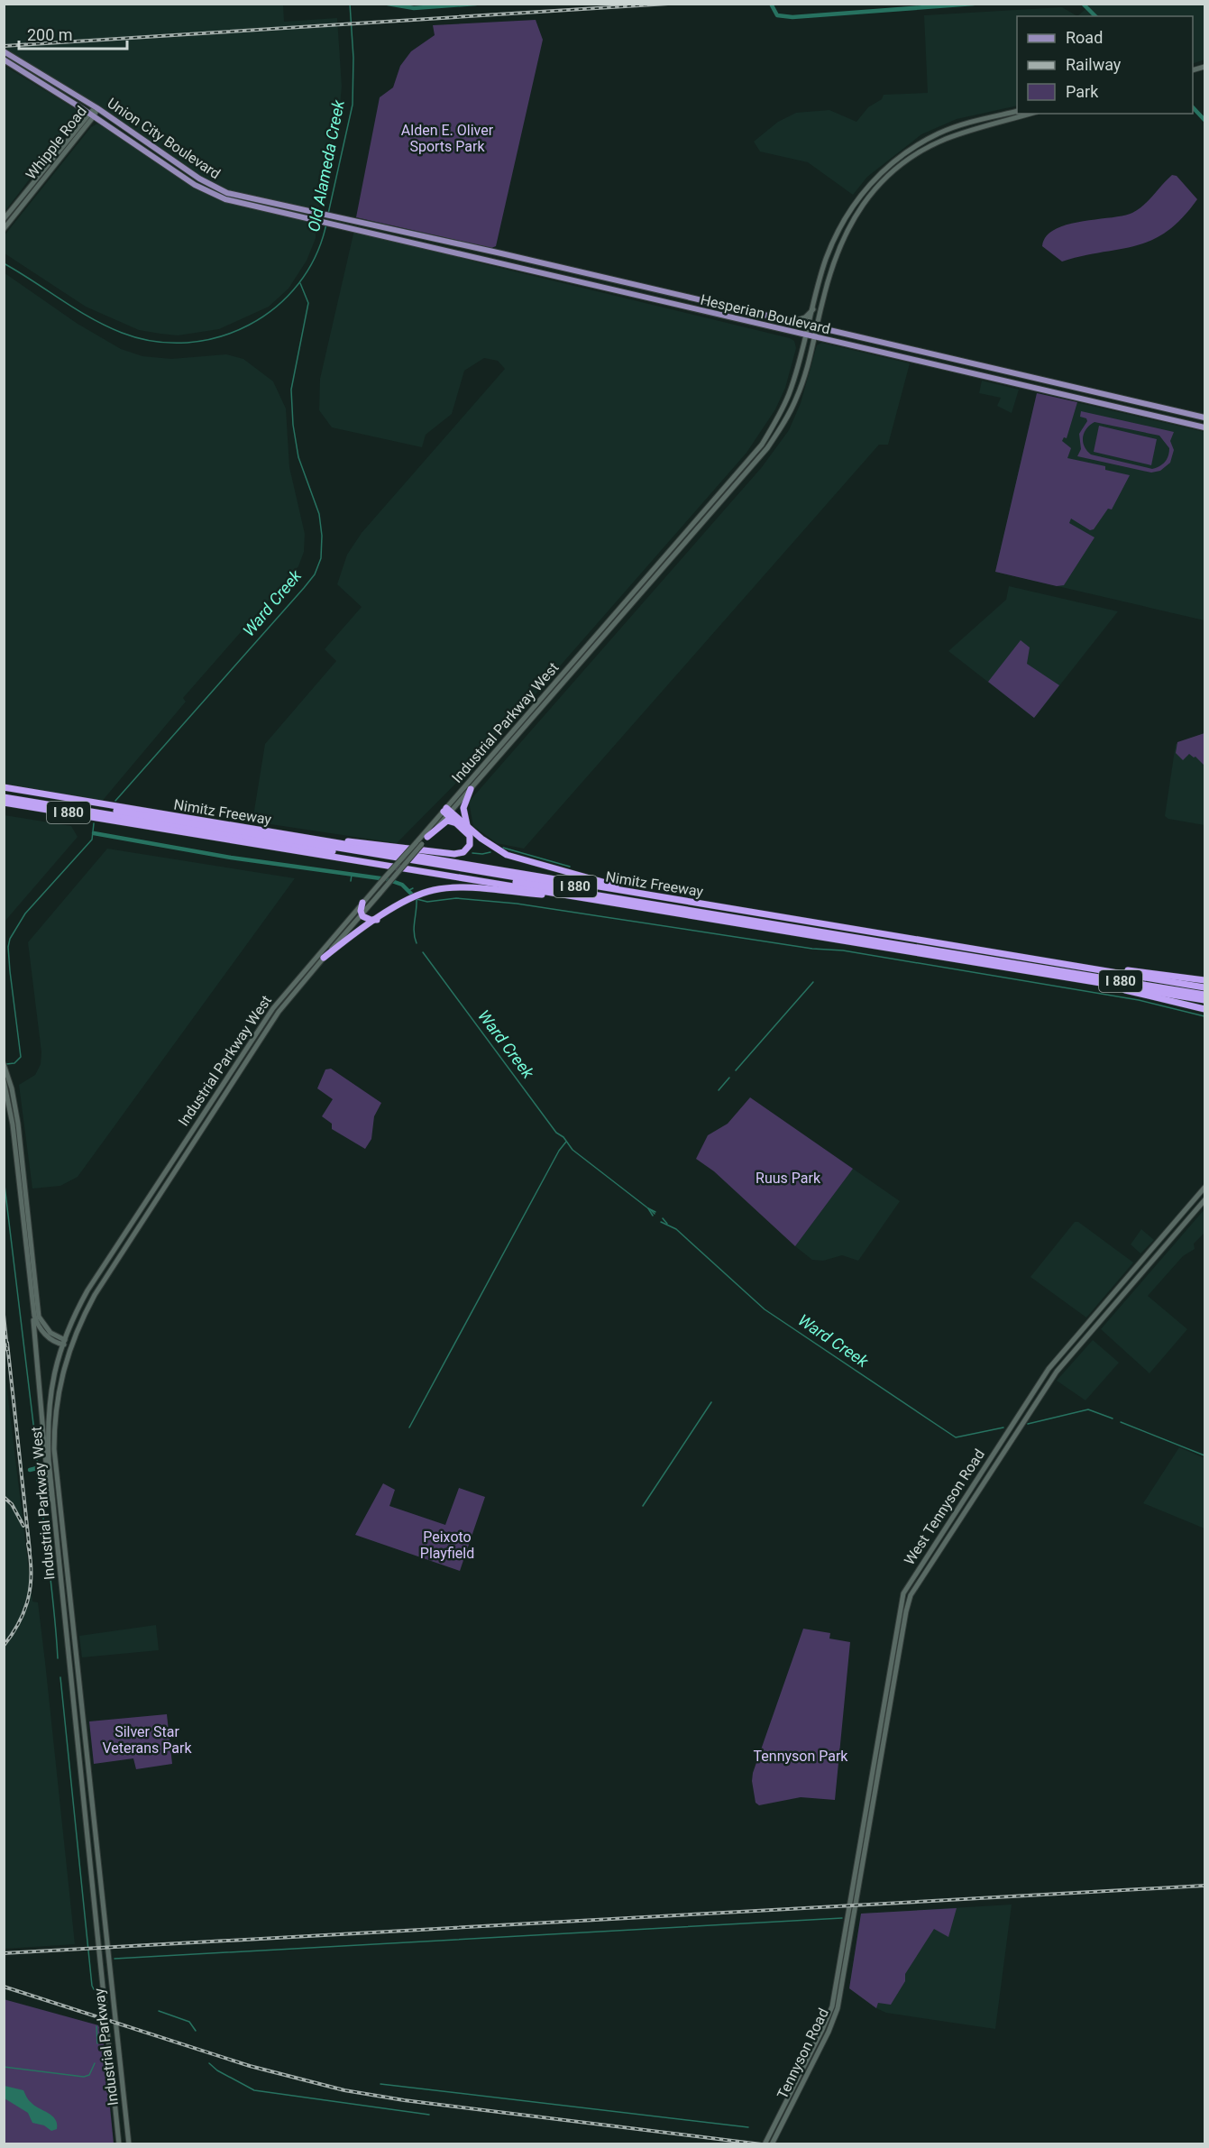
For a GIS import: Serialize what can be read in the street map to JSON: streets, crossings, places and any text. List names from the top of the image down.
{
  "streets": {
    "highway": ["Nimitz Freeway", "I 880"],
    "main road": [
      "Union City Boulevard",
      "Whipple Road",
      "Hesperian Boulevard",
      "Industrial Parkway West",
      "West Tennyson Road",
      "Industrial Parkway",
      "Tennyson Road"
    ]
  },
  "crossings": [
    ["Union City Boulevard", "Whipple Road"],
    ["Union City Boulevard", "Hesperian Boulevard"],
    ["Hesperian Boulevard", "Industrial Parkway West"],
    ["Industrial Parkway West", "Industrial Parkway"],
    ["Nimitz Freeway", "I 880"],
    ["West Tennyson Road", "Tennyson Road"]
  ],
  "water": ["Old Alameda Creek", "Ward Creek"],
  "parks": [
    "Alden E. Oliver Sports Park",
    "Ruus Park",
    "Peixoto Playfield",
    "Silver Star Veterans Park",
    "Tennyson Park"
  ],
  "legend": ["Road", "Railway", "Park"],
  "scale_bar": "200 m"
}
